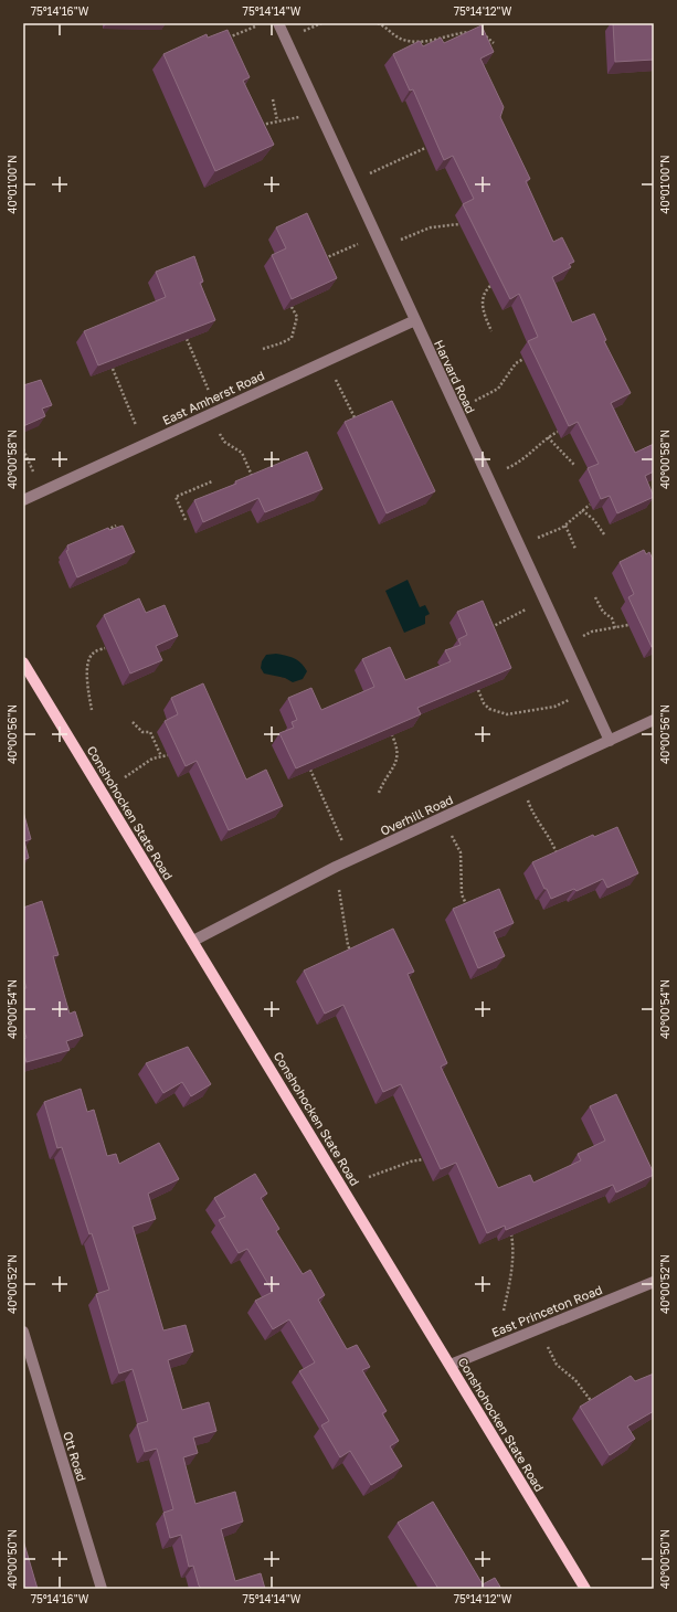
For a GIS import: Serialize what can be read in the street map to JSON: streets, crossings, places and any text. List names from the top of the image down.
{
  "streets": {
    "main road": ["Conshohocken State Road"],
    "street": [
      "Harvard Road",
      "East Amherst Road",
      "Overhill Road",
      "East Princeton Road",
      "Ott Road"
    ]
  },
  "crossings": [
    ["Harvard Road", "East Amherst Road"],
    ["Harvard Road", "Overhill Road"],
    ["Conshohocken State Road", "Overhill Road"],
    ["Conshohocken State Road", "East Princeton Road"]
  ],
  "coordinates": [
    "75°14'16\"W",
    "75°14'14\"W",
    "75°14'12\"W",
    "40°01'00\"N",
    "40°00'58\"N",
    "40°00'56\"N",
    "40°00'54\"N",
    "40°00'52\"N",
    "40°00'50\"N"
  ]
}
